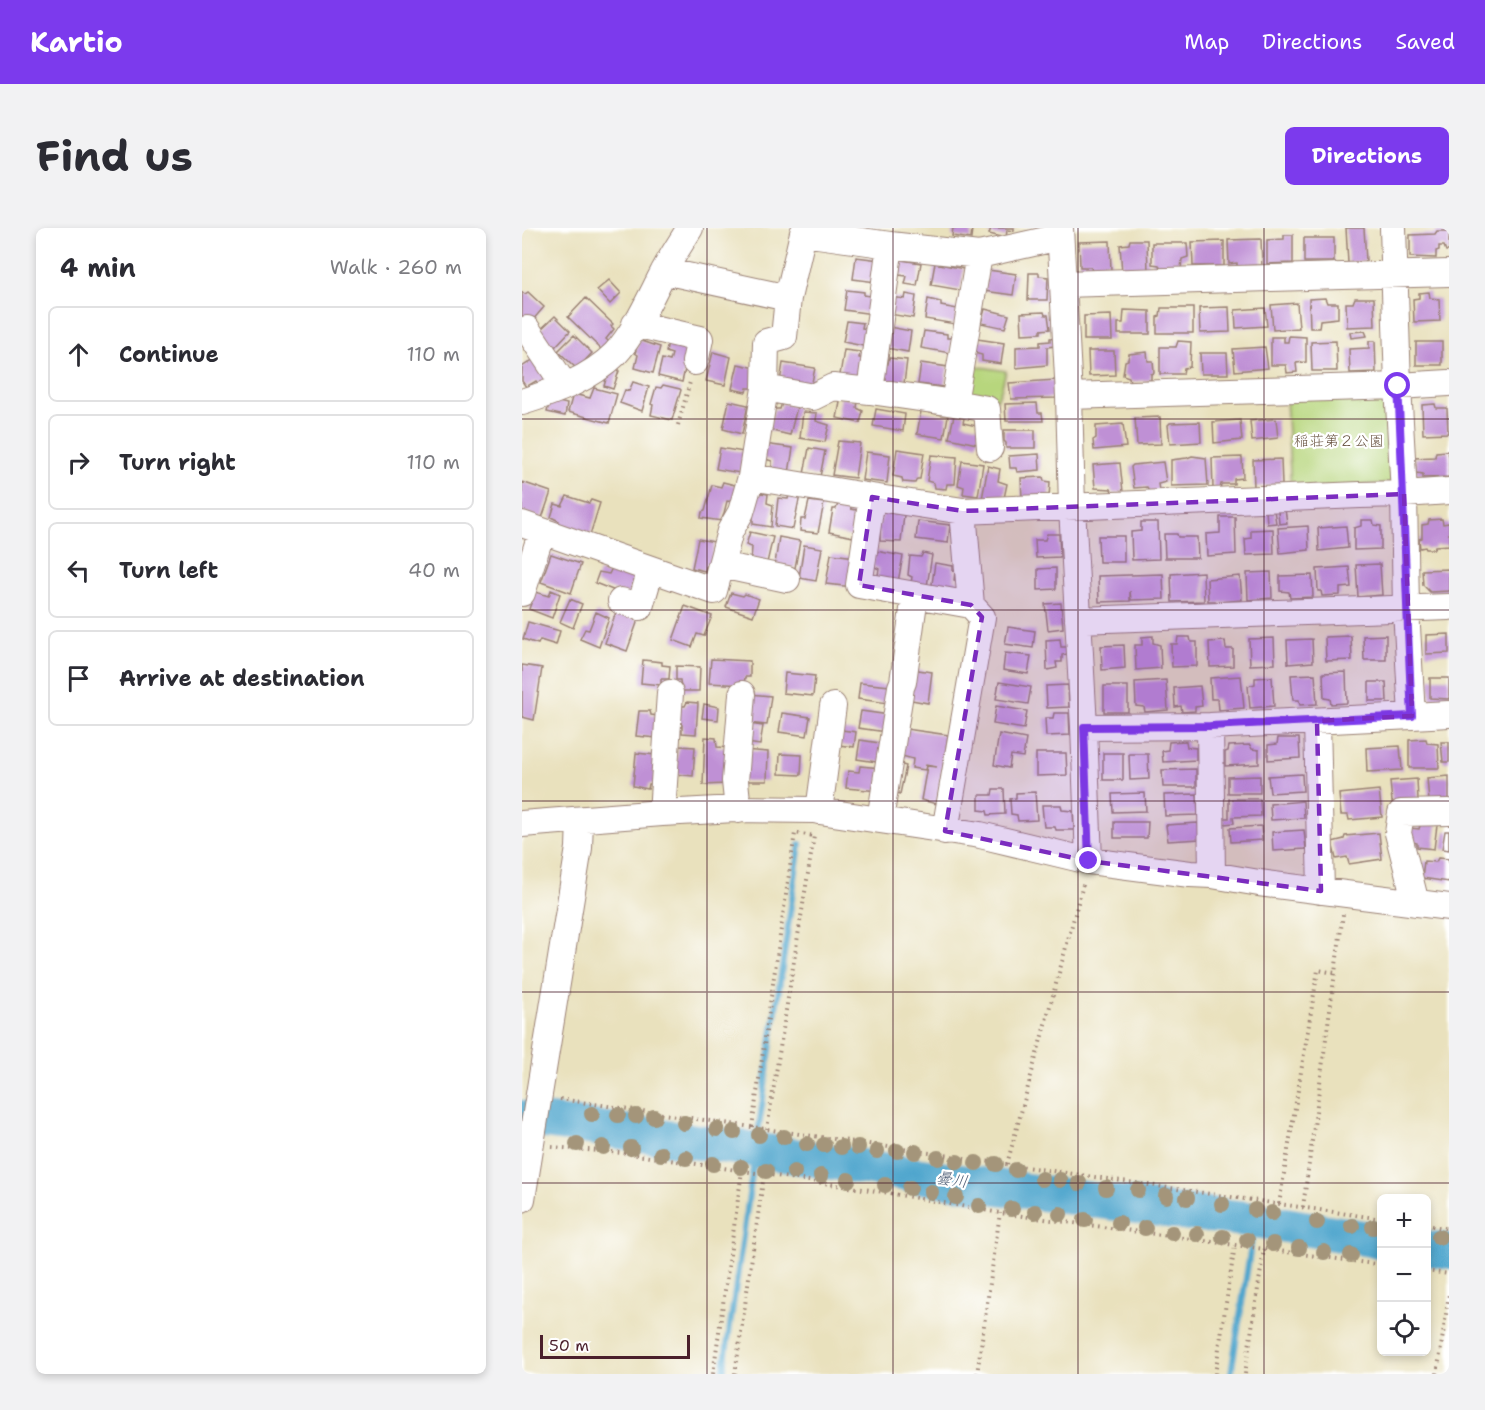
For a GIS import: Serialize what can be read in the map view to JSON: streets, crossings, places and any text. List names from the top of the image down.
{
  "water": ["曇川"],
  "parks": ["稲荘第２公園"],
  "scale_bar": "50 m",
  "page": {
    "header": "Kartio",
    "nav": ["Map", "Directions", "Saved"],
    "buttons": "Directions",
    "title": "Find us",
    "heading": ["4 min", "Walk · 260 m"],
    "list": [
      ["Continue", "110 m"],
      ["Turn right", "110 m"],
      ["Turn left", "40 m"],
      "Arrive at destination"
    ],
    "map_buttons": ["+", "−"],
    "scale": "50 m"
  }
}
